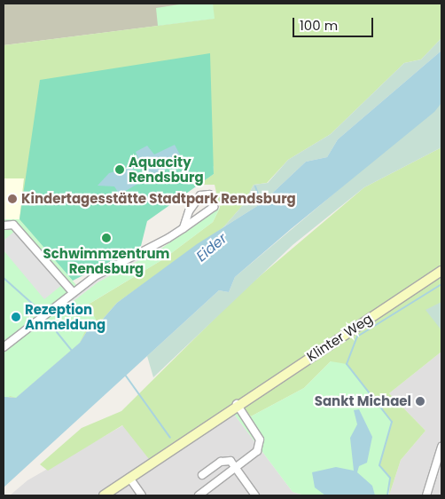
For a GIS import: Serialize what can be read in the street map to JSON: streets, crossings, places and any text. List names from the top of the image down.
{
  "streets": {
    "street": ["Klinter Weg"]
  },
  "water": ["Eider"],
  "places": [
    "Aquacity Rendsburg",
    "Kindertagesstätte Stadtpark Rendsburg",
    "Schwimmzentrum Rendsburg",
    "Rezeption Anmeldung",
    "Sankt Michael"
  ],
  "scale_bar": "100 m"
}
